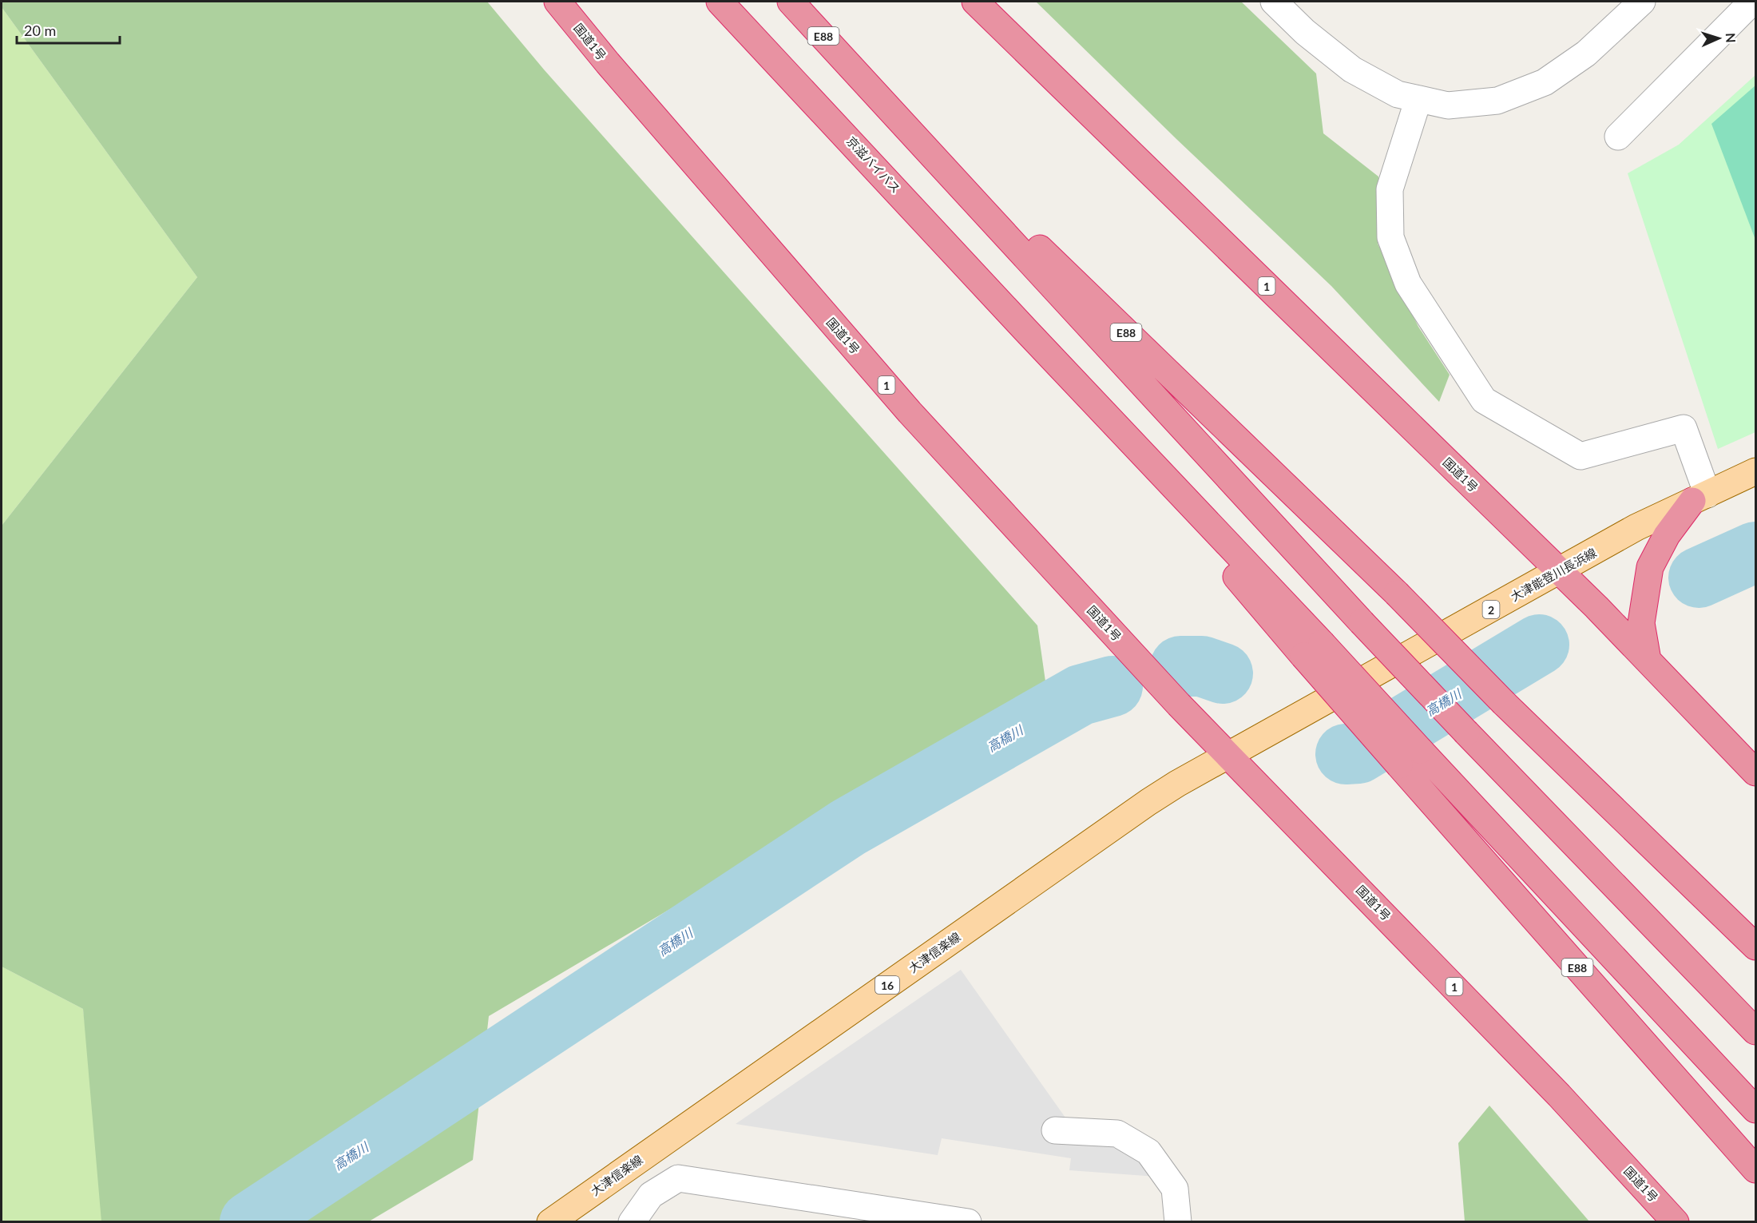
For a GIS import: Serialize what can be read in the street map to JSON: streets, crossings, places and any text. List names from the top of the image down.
{
  "streets": {
    "highway": [
      "E88",
      "国道1号",
      "京滋バイパス",
      "1"
    ],
    "main road": [
      "大津能登川長浜線",
      "2",
      "大津信楽線",
      "16"
    ]
  },
  "crossings": [
    ["E88", "京滋バイパス"],
    ["国道1号", "大津能登川長浜線"],
    ["国道1号", "大津信楽線"],
    ["大津能登川長浜線", "大津信楽線"]
  ],
  "water": ["高橋川"],
  "scale_bar": "20 m",
  "north": "right"
}
